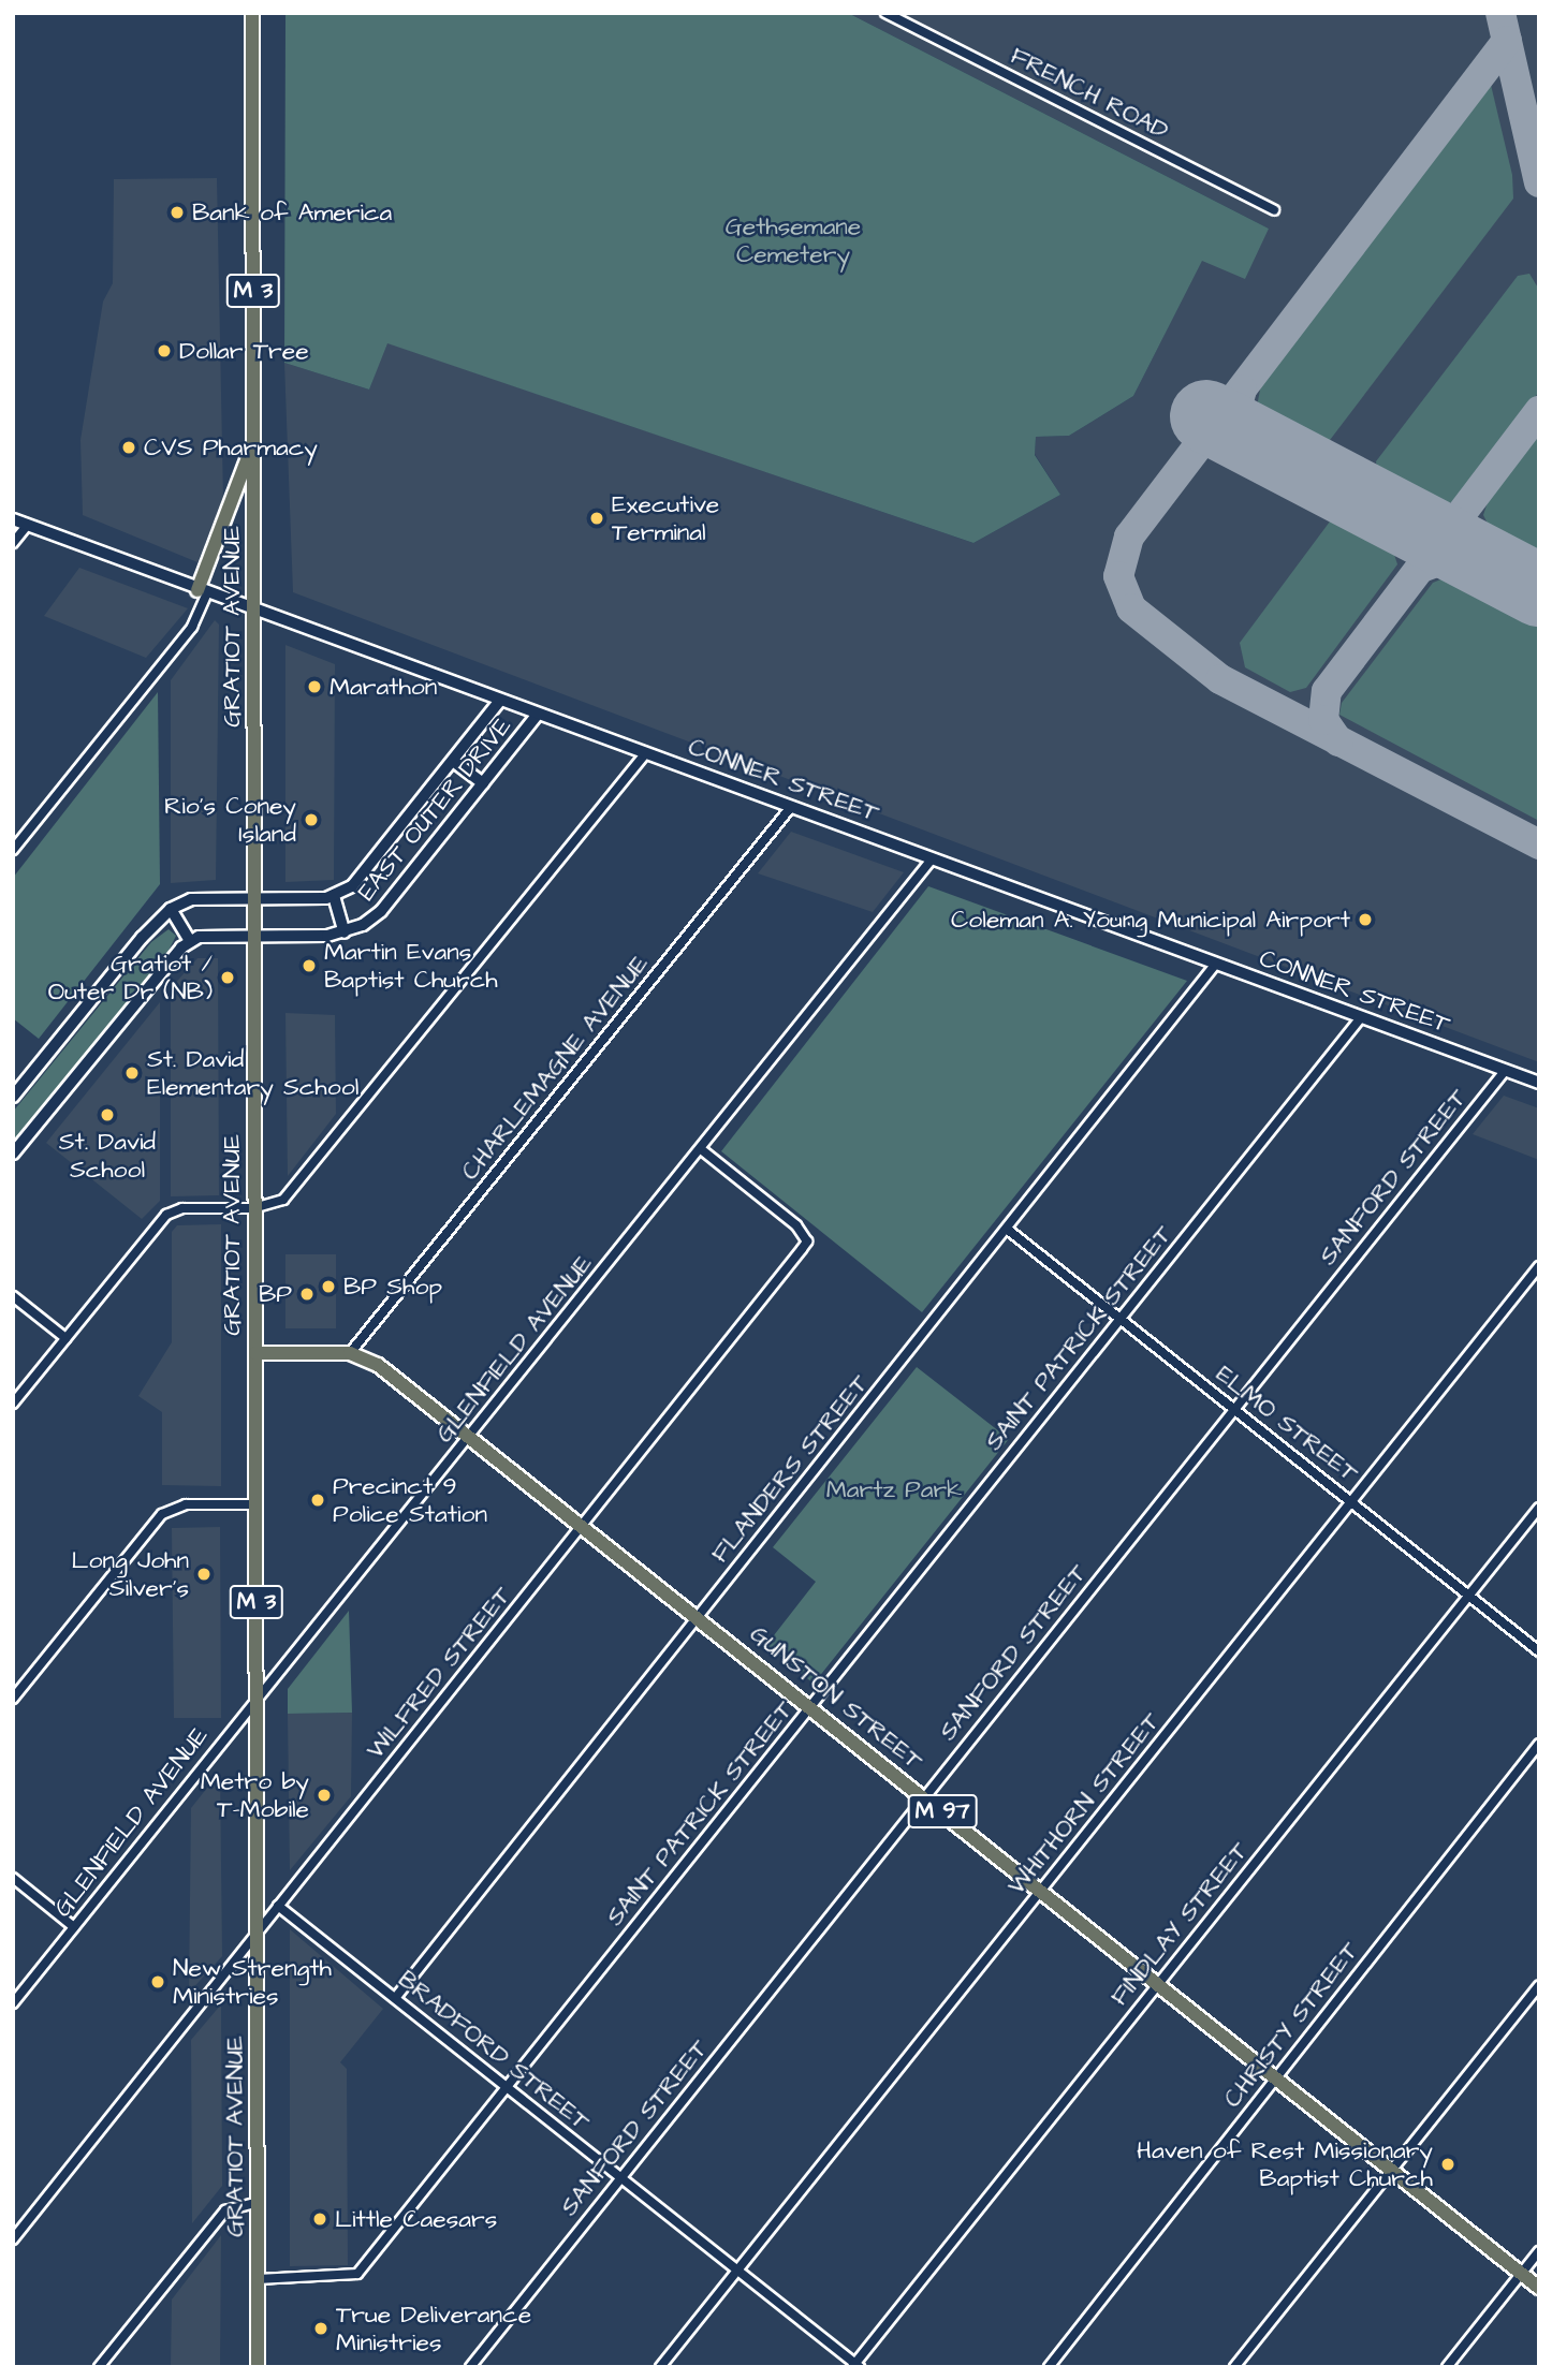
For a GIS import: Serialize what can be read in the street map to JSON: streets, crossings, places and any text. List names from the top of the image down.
{
  "streets": {
    "main road": [
      "M 3",
      "GRATIOT AVENUE",
      "CONNER STREET",
      "GUNSTON STREET",
      "M 97"
    ],
    "street": [
      "FRENCH ROAD",
      "EAST OUTER DRIVE",
      "CHARLEMAGNE AVENUE",
      "SANFORD STREET",
      "SAINT PATRICK STREET",
      "GLENFIELD AVENUE",
      "ELMO STREET",
      "FLANDERS STREET",
      "WILFRED STREET",
      "WHITHORN STREET",
      "FINDLAY STREET",
      "CHRISTY STREET",
      "BRADFORD STREET"
    ]
  },
  "crossings": [
    ["GRATIOT AVENUE", "CONNER STREET"],
    ["GRATIOT AVENUE", "EAST OUTER DRIVE"],
    ["GRATIOT AVENUE", "SAINT PATRICK STREET"],
    ["GRATIOT AVENUE", "GLENFIELD AVENUE"],
    ["GRATIOT AVENUE", "WILFRED STREET"],
    ["GRATIOT AVENUE", "GUNSTON STREET"],
    ["CONNER STREET", "EAST OUTER DRIVE"],
    ["CONNER STREET", "CHARLEMAGNE AVENUE"],
    ["CONNER STREET", "SANFORD STREET"],
    ["CONNER STREET", "SAINT PATRICK STREET"],
    ["CONNER STREET", "GLENFIELD AVENUE"],
    ["CONNER STREET", "FLANDERS STREET"],
    ["CHARLEMAGNE AVENUE", "GUNSTON STREET"],
    ["SANFORD STREET", "ELMO STREET"],
    ["SANFORD STREET", "GUNSTON STREET"],
    ["SANFORD STREET", "BRADFORD STREET"],
    ["SAINT PATRICK STREET", "ELMO STREET"],
    ["SAINT PATRICK STREET", "GUNSTON STREET"],
    ["SAINT PATRICK STREET", "BRADFORD STREET"],
    ["GLENFIELD AVENUE", "WILFRED STREET"],
    ["GLENFIELD AVENUE", "GUNSTON STREET"],
    ["ELMO STREET", "FLANDERS STREET"],
    ["ELMO STREET", "WHITHORN STREET"],
    ["ELMO STREET", "FINDLAY STREET"],
    ["FLANDERS STREET", "GUNSTON STREET"],
    ["FLANDERS STREET", "BRADFORD STREET"],
    ["WILFRED STREET", "GUNSTON STREET"],
    ["WILFRED STREET", "BRADFORD STREET"],
    ["GUNSTON STREET", "WHITHORN STREET"],
    ["GUNSTON STREET", "FINDLAY STREET"],
    ["GUNSTON STREET", "CHRISTY STREET"],
    ["WHITHORN STREET", "BRADFORD STREET"],
    ["FINDLAY STREET", "BRADFORD STREET"]
  ],
  "parks": ["Gethsemane Cemetery", "Martz Park"],
  "places": [
    "Bank of America",
    "Dollar Tree",
    "CVS Pharmacy",
    "Executive Terminal",
    "Marathon",
    "Rio's Coney Island",
    "Coleman A. Young Municipal Airport",
    "Martin Evans Baptist Church",
    "Gratiot / Outer Dr (NB)",
    "St. David Elementary School",
    "St. David School",
    "BP Shop",
    "BP",
    "Precinct 9 Police Station",
    "Long John Silver's",
    "Metro by T-Mobile",
    "New Strength Ministries",
    "Haven of Rest Missionary Baptist Church",
    "Little Caesars",
    "True Deliverance Ministries"
  ]
}
